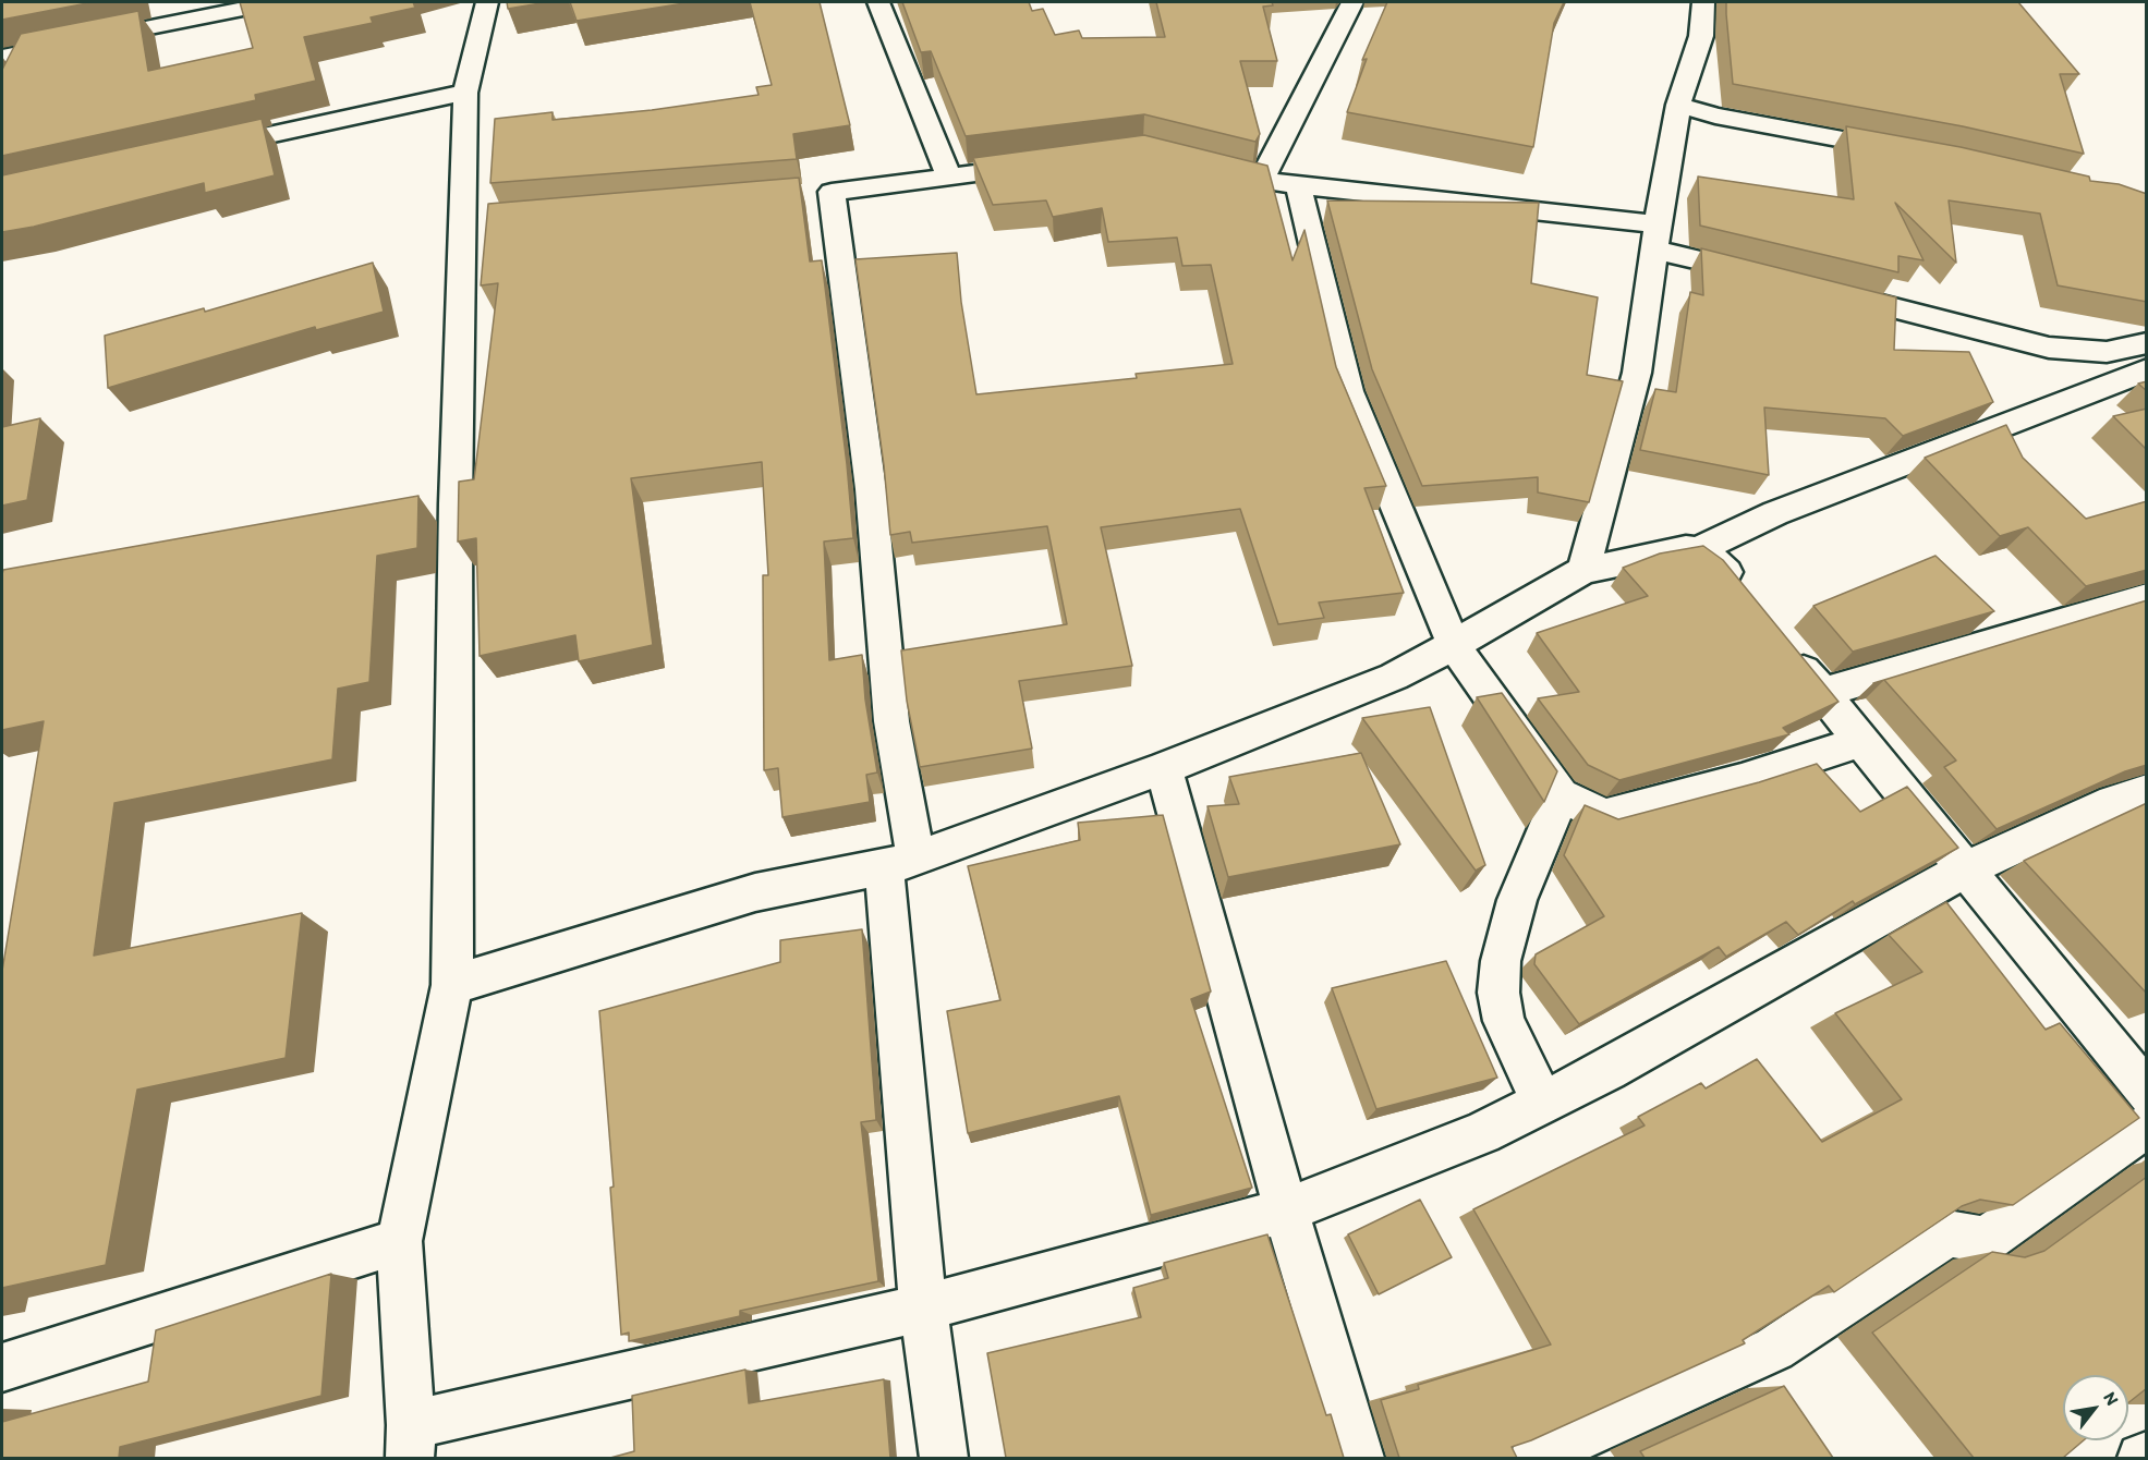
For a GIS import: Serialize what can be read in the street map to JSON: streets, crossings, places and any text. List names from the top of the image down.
{
  "north": "top right"
}
